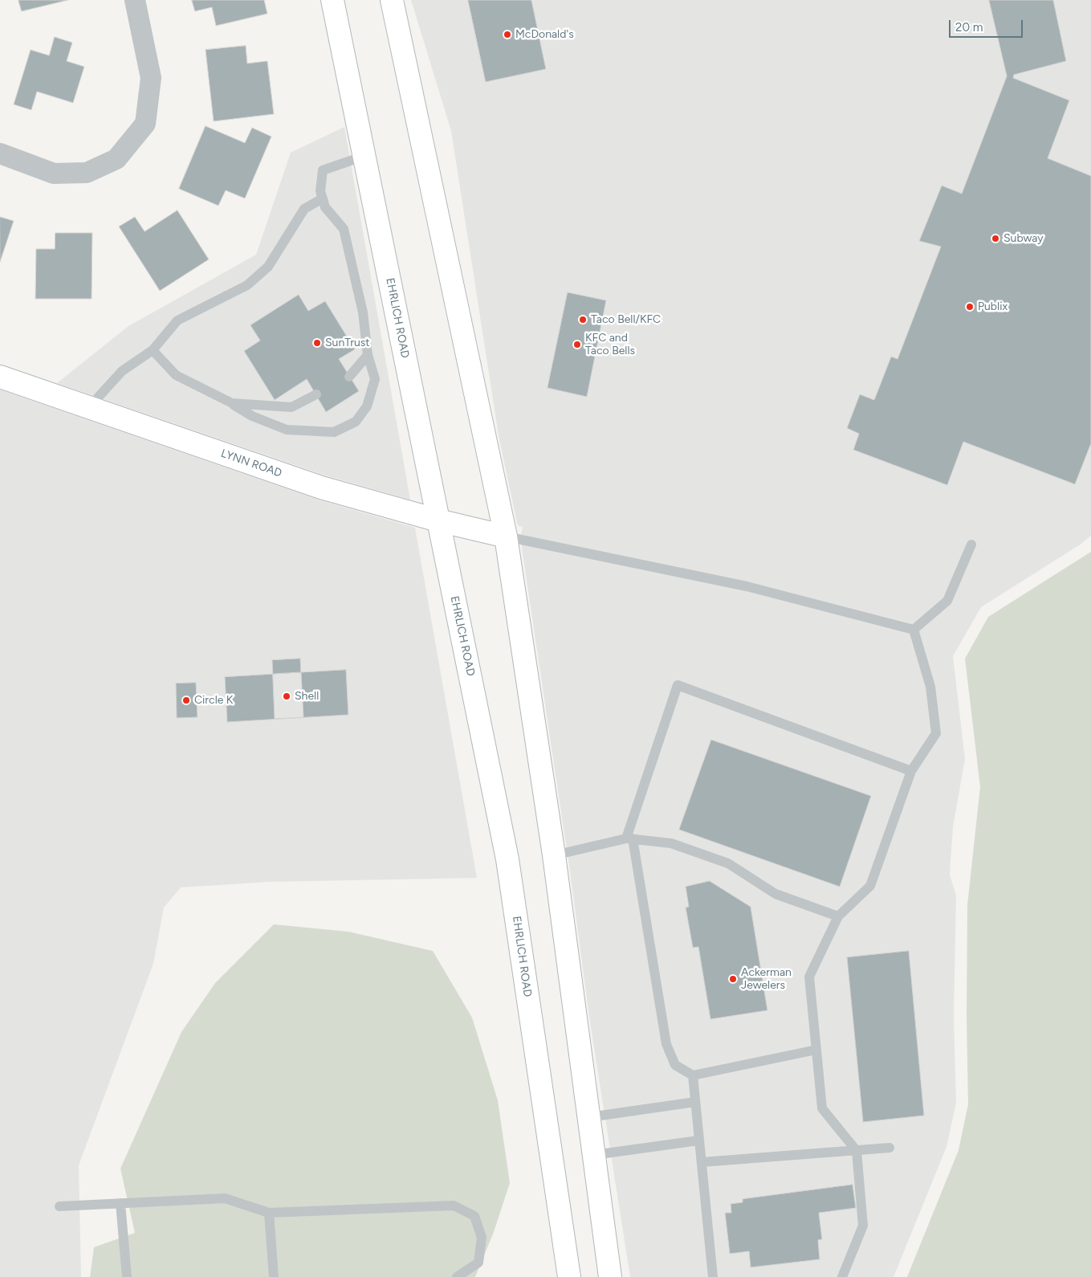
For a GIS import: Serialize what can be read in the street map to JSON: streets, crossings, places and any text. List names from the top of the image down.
{
  "streets": {
    "main road": ["EHRLICH ROAD", "LYNN ROAD"]
  },
  "crossings": [
    ["EHRLICH ROAD", "LYNN ROAD"]
  ],
  "places": [
    "McDonald's",
    "Subway",
    "Publix",
    "Taco Bell/KFC",
    "SunTrust",
    "KFC and Taco Bells",
    "Shell",
    "Circle K",
    "Ackerman Jewelers"
  ],
  "scale_bar": "20 m"
}
